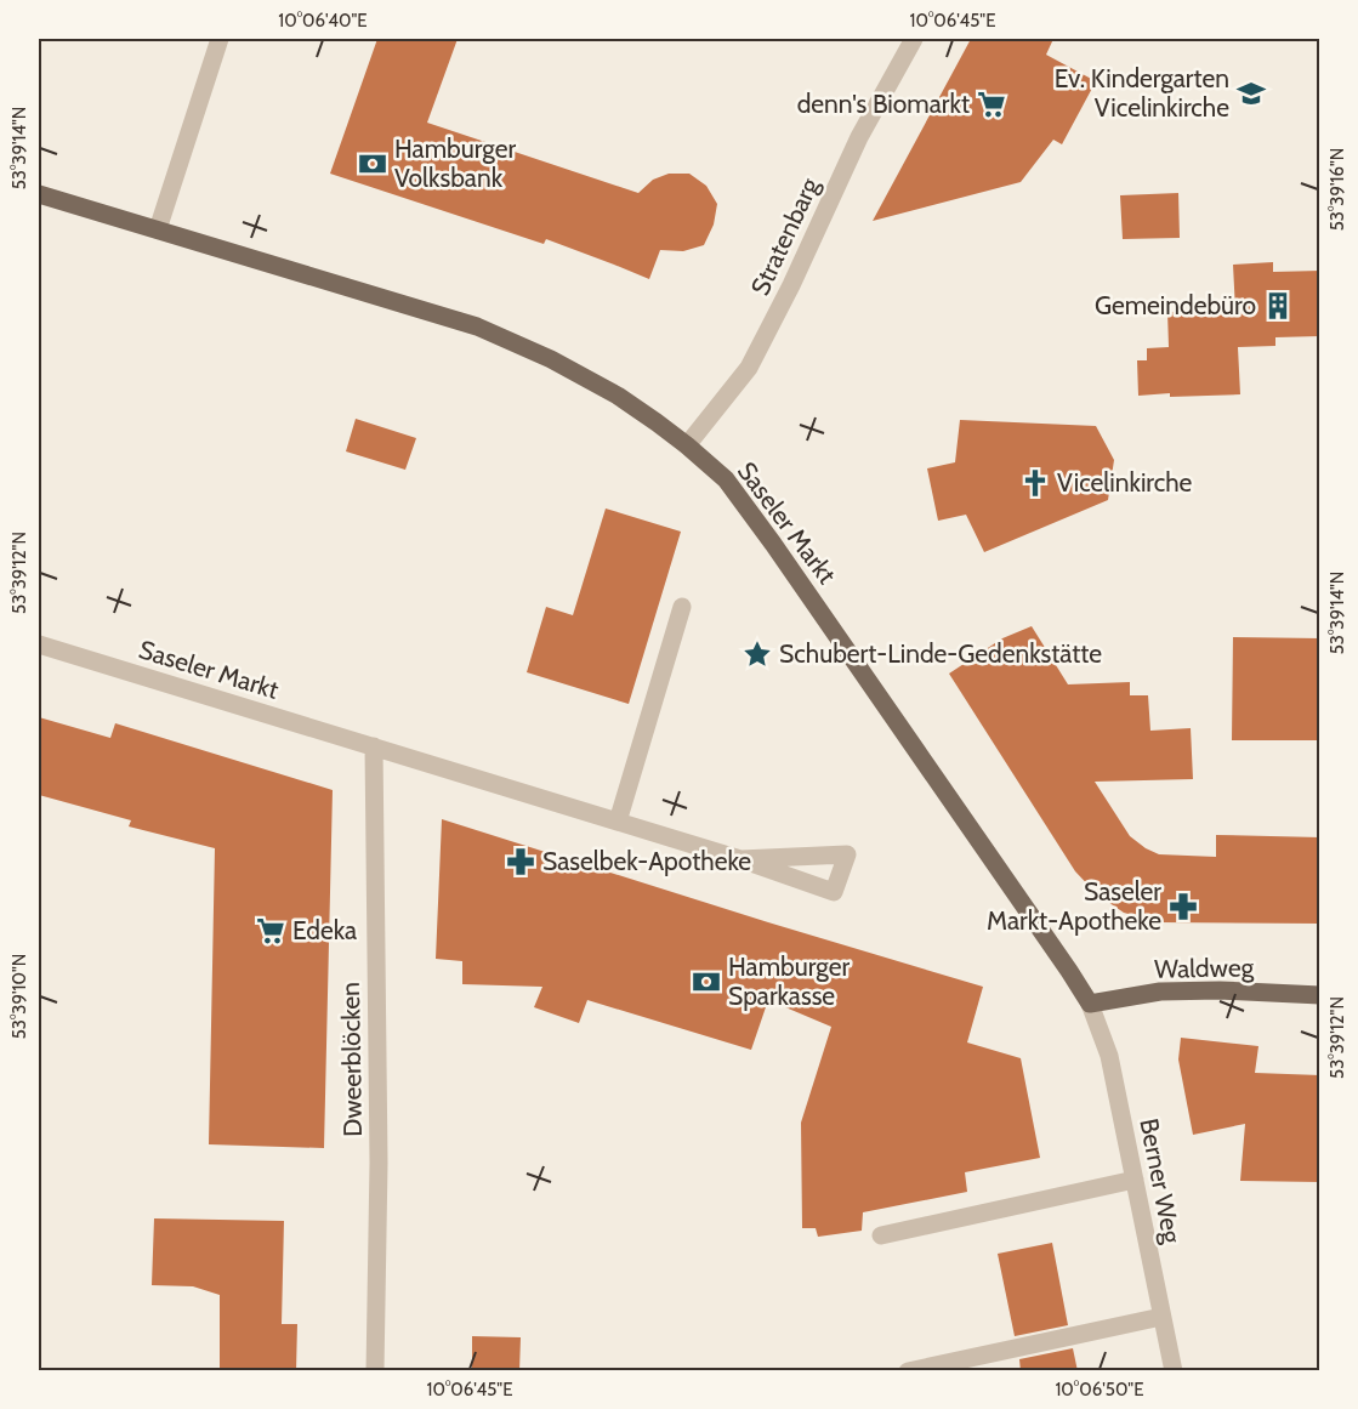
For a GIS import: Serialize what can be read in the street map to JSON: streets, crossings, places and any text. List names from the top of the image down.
{
  "streets": {
    "main road": ["Saseler Markt", "Waldweg"],
    "street": ["Stratenbarg", "Dweerblöcken", "Berner Weg"]
  },
  "crossings": [
    ["Stratenbarg", "Saseler Markt"],
    ["Saseler Markt", "Waldweg"],
    ["Saseler Markt", "Dweerblöcken"],
    ["Saseler Markt", "Berner Weg"],
    ["Waldweg", "Berner Weg"]
  ],
  "places": {
    "school or university": ["Ev. Kindergarten Vicelinkirche"],
    "supermarket": ["denn's Biomarkt", "Edeka"],
    "bank": ["Hamburger Volksbank", "Hamburger Sparkasse"],
    "building": ["Gemeindebüro"],
    "church": ["Vicelinkirche"],
    "place": ["Schubert-Linde-Gedenkstätte"],
    "pharmacy": ["Saselbek-Apotheke", "Saseler Markt-Apotheke"]
  },
  "coordinates": [
    "10°06'40\"E",
    "10°06'45\"E",
    "53°39'14\"N",
    "53°39'16\"N",
    "53°39'12\"N",
    "53°39'10\"N",
    "10°06'50\"E"
  ]
}
